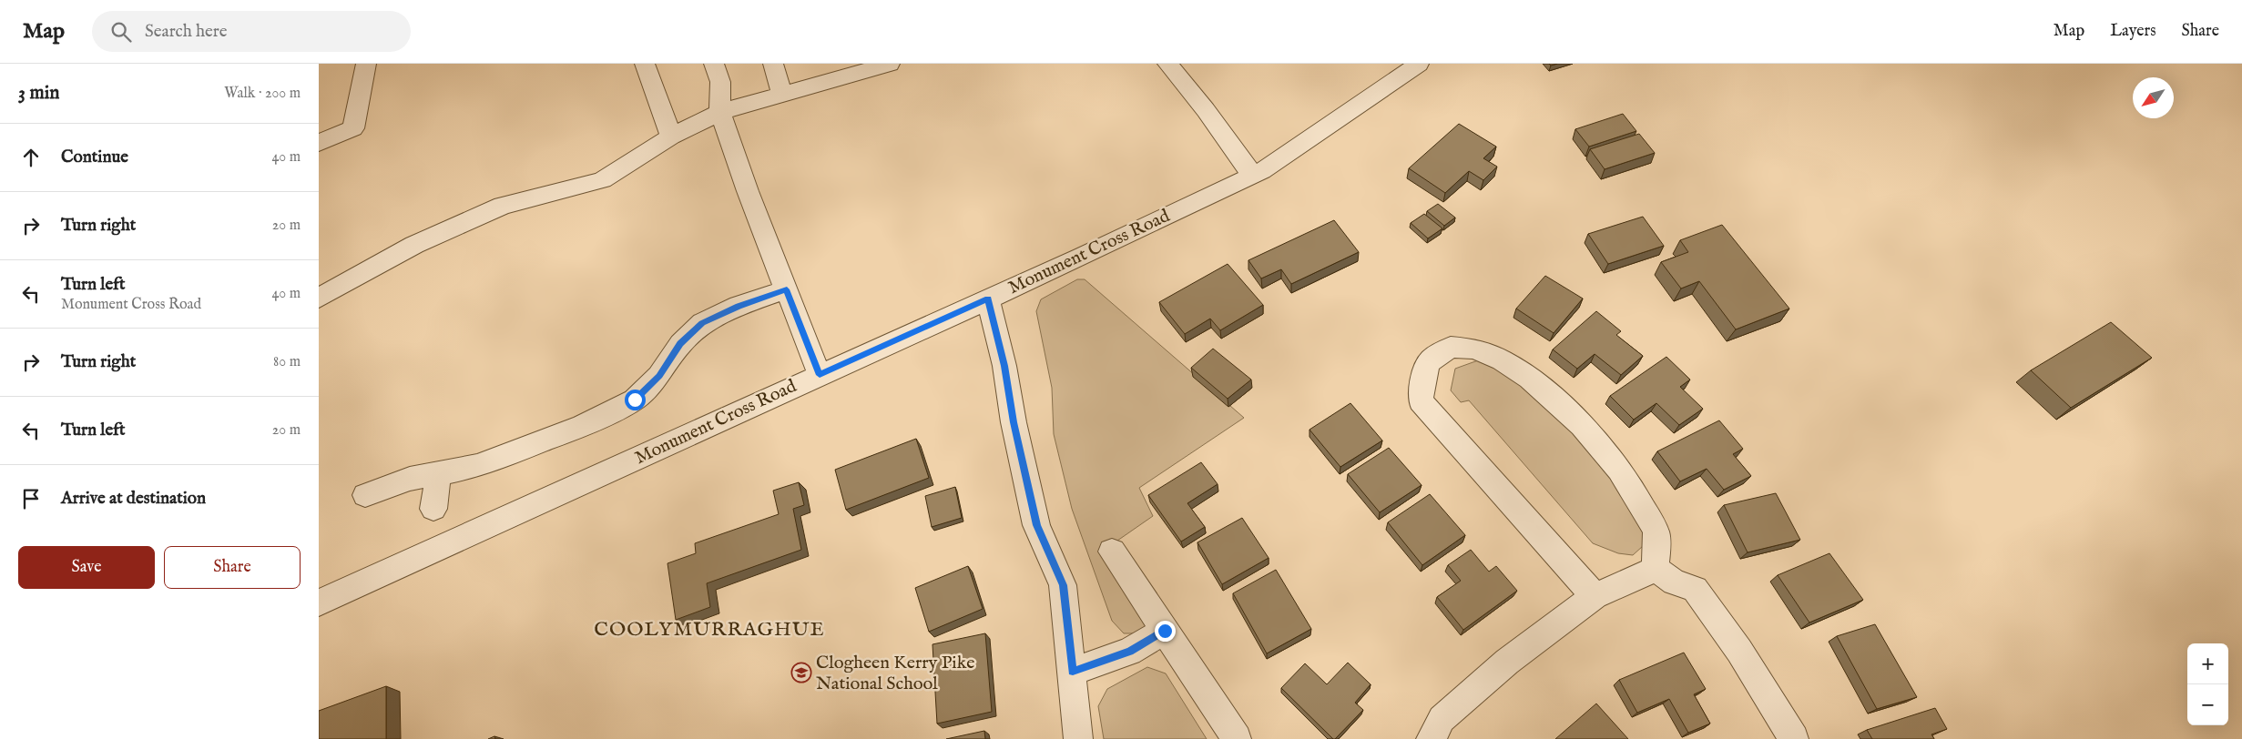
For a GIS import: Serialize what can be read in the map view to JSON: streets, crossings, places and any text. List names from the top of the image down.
{
  "streets": {
    "street": ["Monument Cross Road"]
  },
  "districts": ["COOLYMURRAGHUE"],
  "places": {
    "school or university": ["Clogheen Kerry Pike National School"]
  },
  "north": "bottom left",
  "page": {
    "header": "Map",
    "search": "Search here",
    "nav": ["Map", "Layers", "Share"],
    "heading": ["3 min", "Walk · 200 m"],
    "list": [
      ["Continue", "40 m"],
      ["Turn right", "20 m"],
      ["Turn left", "Monument Cross Road", "40 m"],
      ["Turn right", "80 m"],
      ["Turn left", "20 m"],
      "Arrive at destination"
    ],
    "buttons": ["Save", "Share"],
    "map_buttons": ["+", "−"]
  }
}
